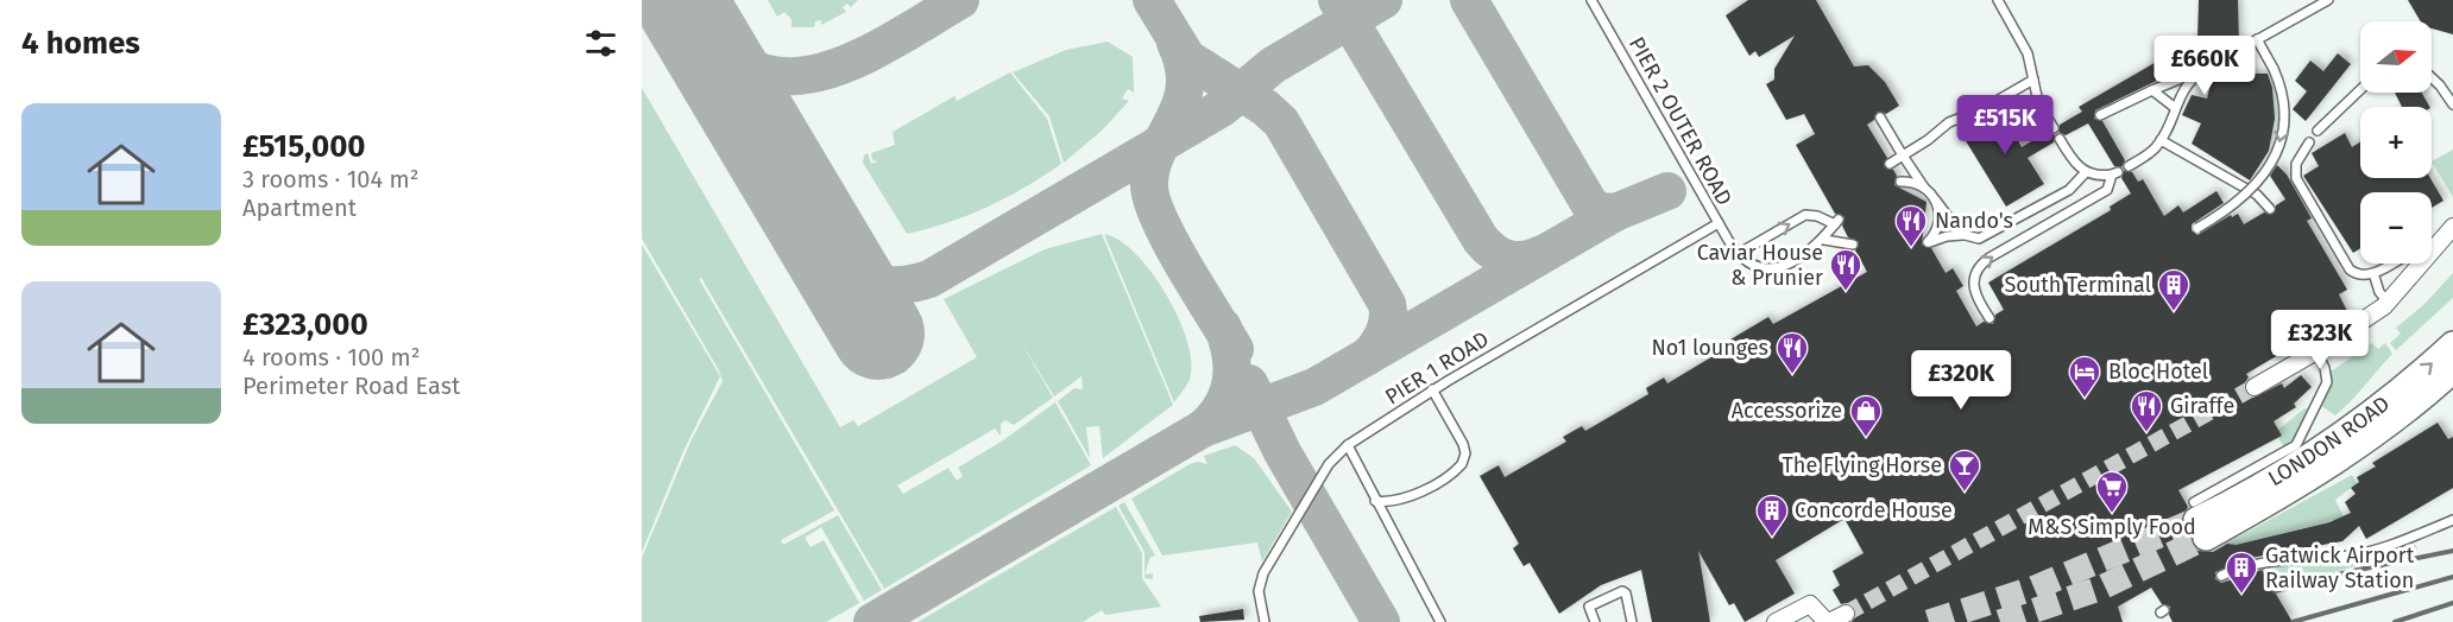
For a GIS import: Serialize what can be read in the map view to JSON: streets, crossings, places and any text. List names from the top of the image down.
{
  "streets": {
    "main road": ["LONDON ROAD"],
    "lane": ["PIER 2 OUTER ROAD", "PIER 1 ROAD"]
  },
  "crossings": [
    ["PIER 2 OUTER ROAD", "PIER 1 ROAD"]
  ],
  "places": {
    "restaurant": [
      "Nando's",
      "Caviar House & Prunier",
      "No1 lounges",
      "Giraffe"
    ],
    "building": ["South Terminal", "Concorde House", "Gatwick Airport Railway Station"],
    "hotel": ["Bloc Hotel"],
    "shop": ["Accessorize"],
    "bar": ["The Flying Horse"],
    "supermarket": ["M&S Simply Food"]
  },
  "north": "right",
  "page": {
    "heading": "4 homes",
    "map_buttons": ["+", "−"],
    "price": [
      "£660K",
      "£515K",
      "£323K",
      "£320K"
    ],
    "list": [
      {
        "name": "£515,000",
        "note": "3 rooms · 104 m² · Apartment"
      },
      {
        "name": "£323,000",
        "note": "4 rooms · 100 m² · Perimeter Road East"
      }
    ]
  }
}
